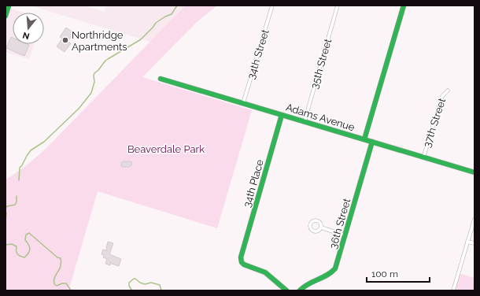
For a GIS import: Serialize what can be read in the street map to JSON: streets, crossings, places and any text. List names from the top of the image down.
{
  "streets": {
    "street": [
      "34th Street",
      "35th Street",
      "Adams Avenue",
      "37th Street",
      "34th Place",
      "36th Street"
    ]
  },
  "crossings": [
    ["34th Street", "Adams Avenue"],
    ["35th Street", "Adams Avenue"],
    ["Adams Avenue", "37th Street"],
    ["Adams Avenue", "34th Place"],
    ["Adams Avenue", "36th Street"]
  ],
  "parks": ["Beaverdale Park"],
  "places": ["Northridge Apartments"],
  "scale_bar": "100 m",
  "north": "bottom"
}
